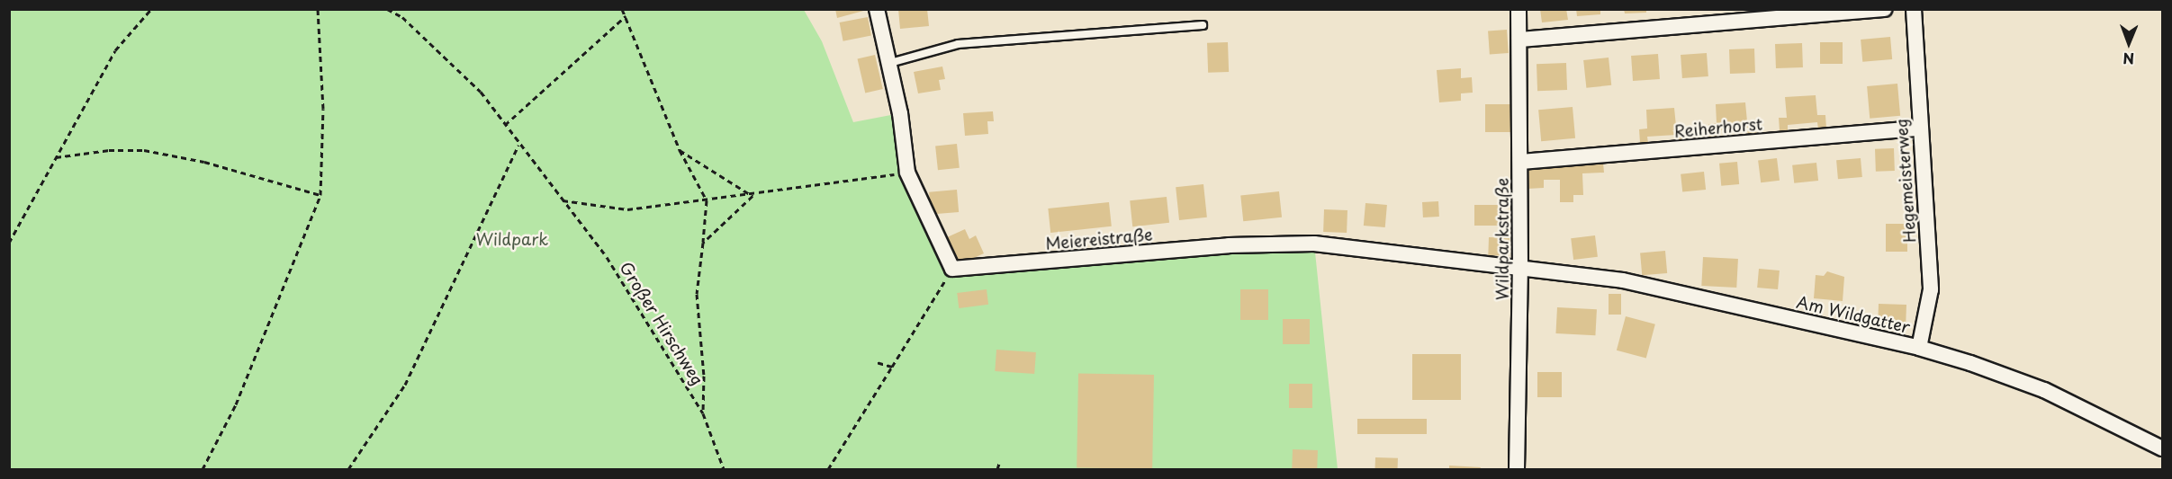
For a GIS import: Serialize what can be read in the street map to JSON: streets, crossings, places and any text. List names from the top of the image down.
{
  "streets": {
    "street": [
      "Reiherhorst",
      "Hegemeisterweg",
      "Meiereistraße",
      "Wildparkstraße",
      "Am Wildgatter"
    ],
    "path": ["Großer Hirschweg"]
  },
  "crossings": [
    ["Reiherhorst", "Hegemeisterweg"],
    ["Reiherhorst", "Wildparkstraße"],
    ["Hegemeisterweg", "Am Wildgatter"],
    ["Meiereistraße", "Wildparkstraße"],
    ["Meiereistraße", "Am Wildgatter"],
    ["Wildparkstraße", "Am Wildgatter"]
  ],
  "parks": ["Wildpark"],
  "north": "bottom"
}
